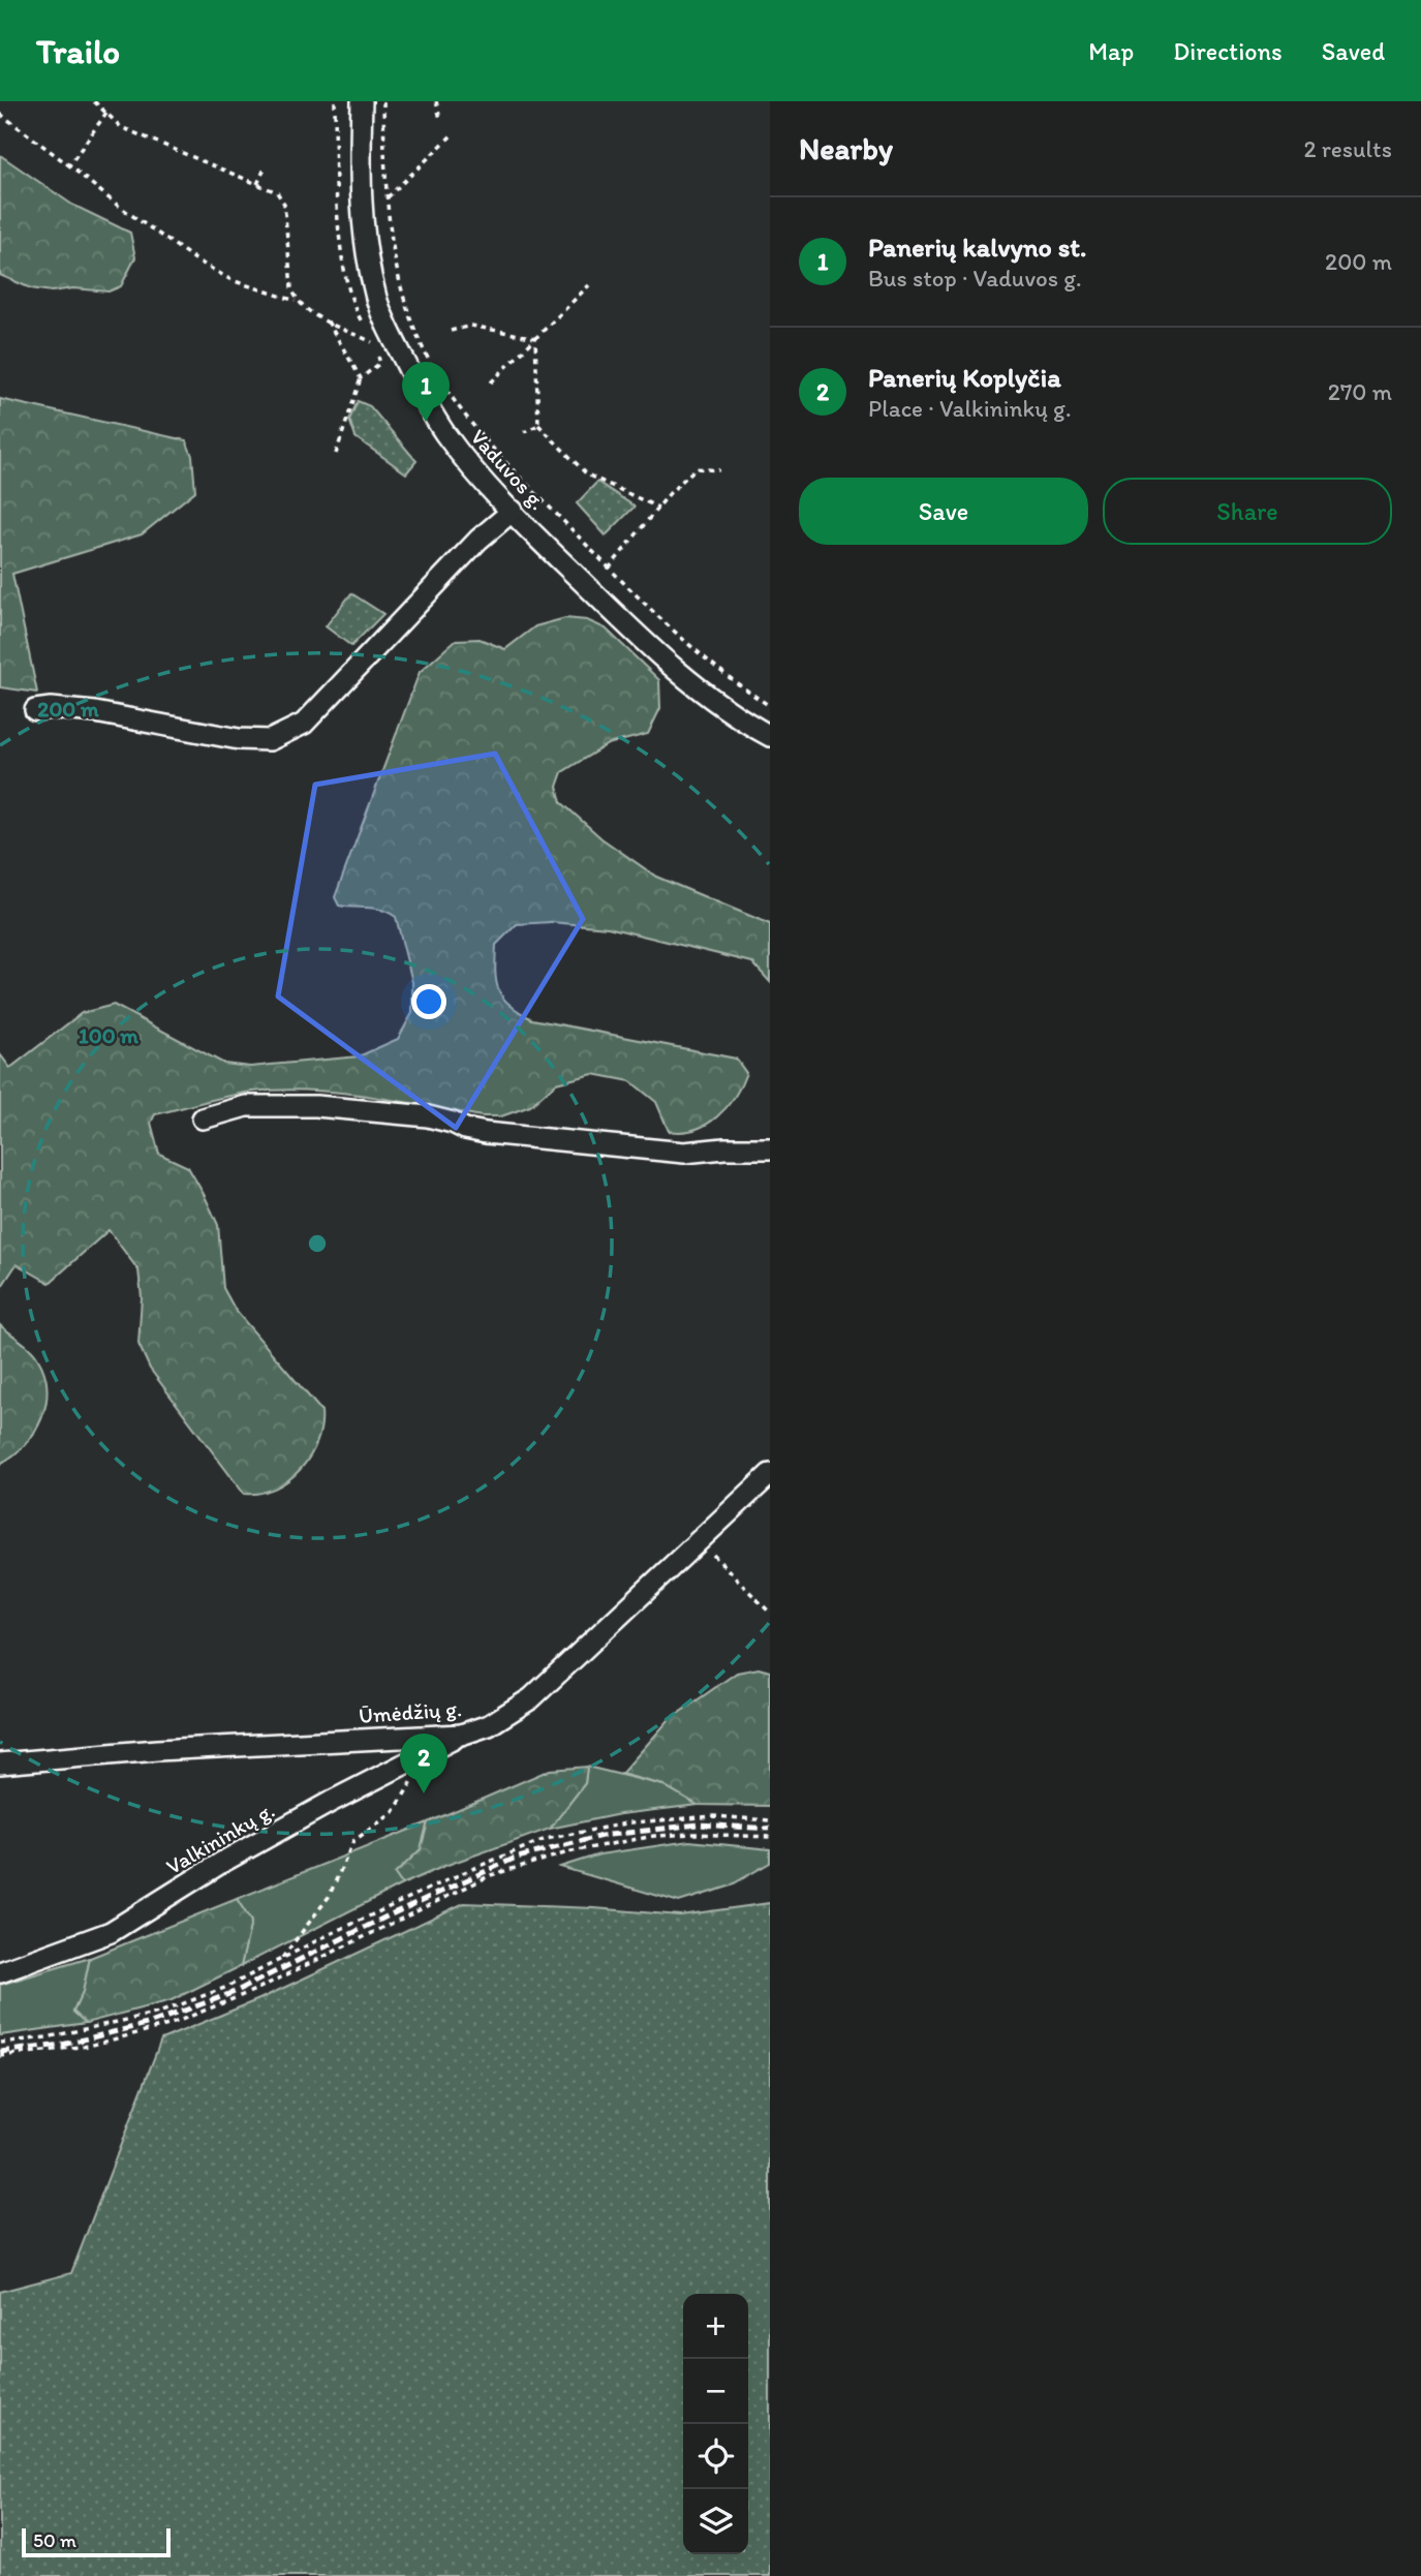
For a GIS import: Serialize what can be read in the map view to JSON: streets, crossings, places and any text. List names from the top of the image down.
{
  "streets": {
    "street": ["Vaduvos g.", "Ūmėdžių g.", "Valkininkų g."]
  },
  "crossings": [
    ["Ūmėdžių g.", "Valkininkų g."]
  ],
  "scale_bar": "50 m",
  "page": {
    "header": "Trailo",
    "nav": ["Map", "Directions", "Saved"],
    "heading": ["Nearby", "2 results"],
    "list": [
      {
        "mark": "1",
        "name": "Panerių kalvyno st.",
        "note": "Bus stop · Vaduvos g.",
        "value": "200 m"
      },
      {
        "mark": "2",
        "name": "Panerių Koplyčia",
        "note": "Place · Valkininkų g.",
        "value": "270 m"
      }
    ],
    "pins": ["1", "2"],
    "buttons": ["Save", "Share"],
    "map_buttons": ["+", "−"],
    "scale": "50 m"
  },
  "rings": ["200 m", "100 m"]
}
